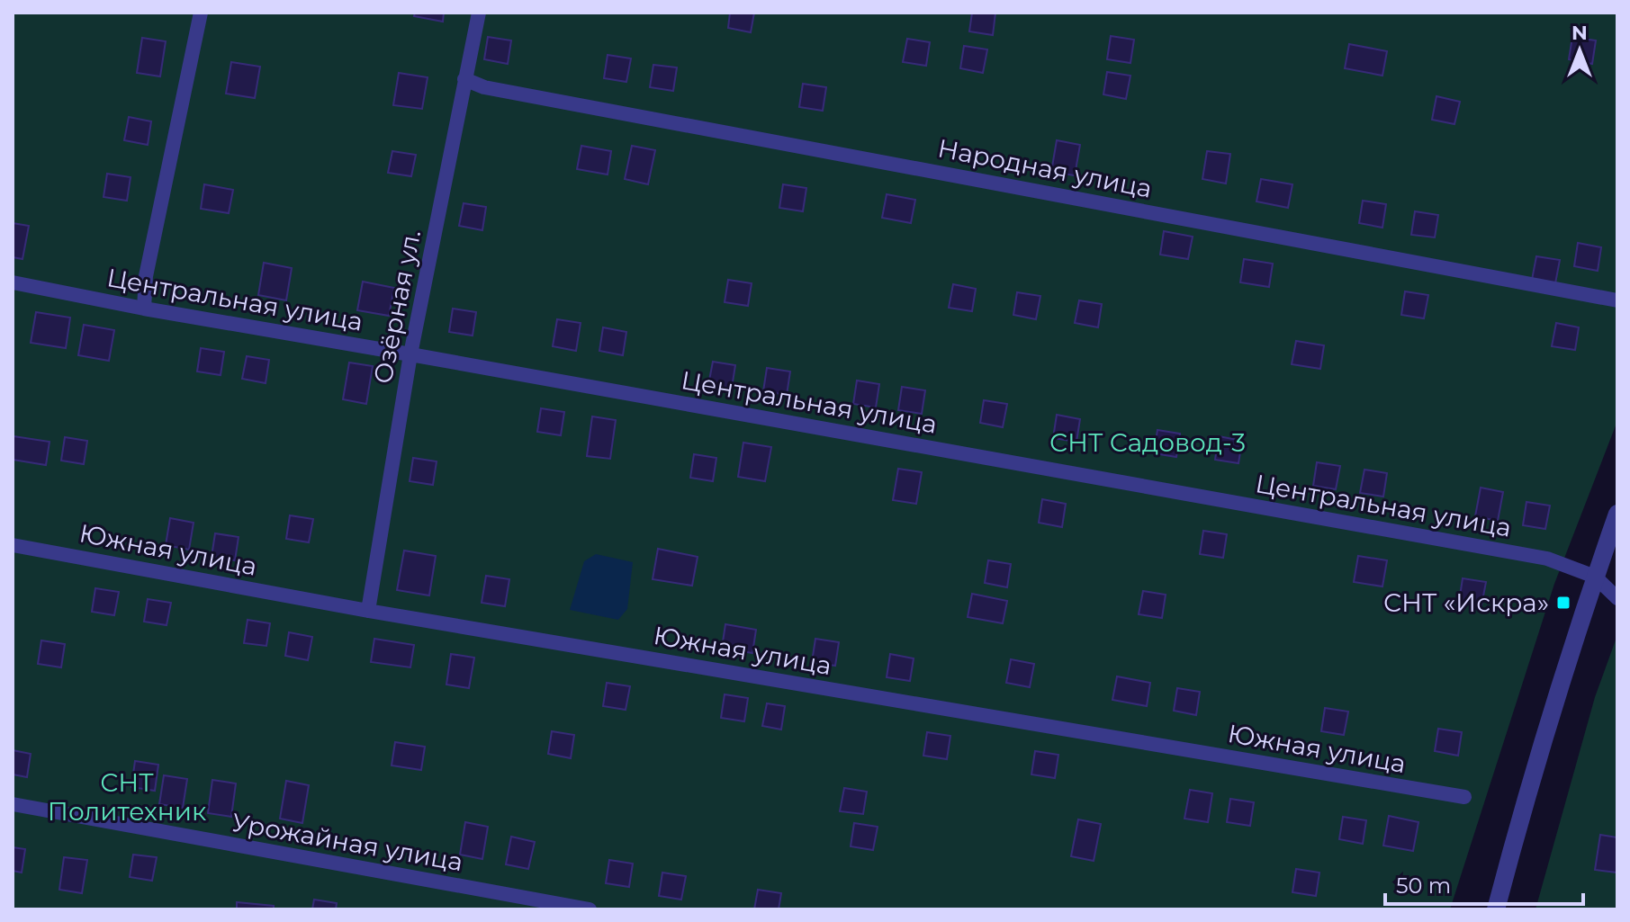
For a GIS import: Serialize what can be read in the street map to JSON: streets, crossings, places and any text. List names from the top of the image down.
{
  "streets": {
    "lane": [
      "Народная улица",
      "Центральная улица",
      "Озёрная ул.",
      "Южная улица",
      "Урожайная улица"
    ]
  },
  "crossings": [
    ["Народная улица", "Озёрная ул."],
    ["Центральная улица", "Озёрная ул."],
    ["Озёрная ул.", "Южная улица"]
  ],
  "parks": ["СНТ Садовод-3", "СНТ Политехник"],
  "places": {
    "transit": ["СНТ «Искра»"]
  },
  "scale_bar": "50 m",
  "north": "top"
}
